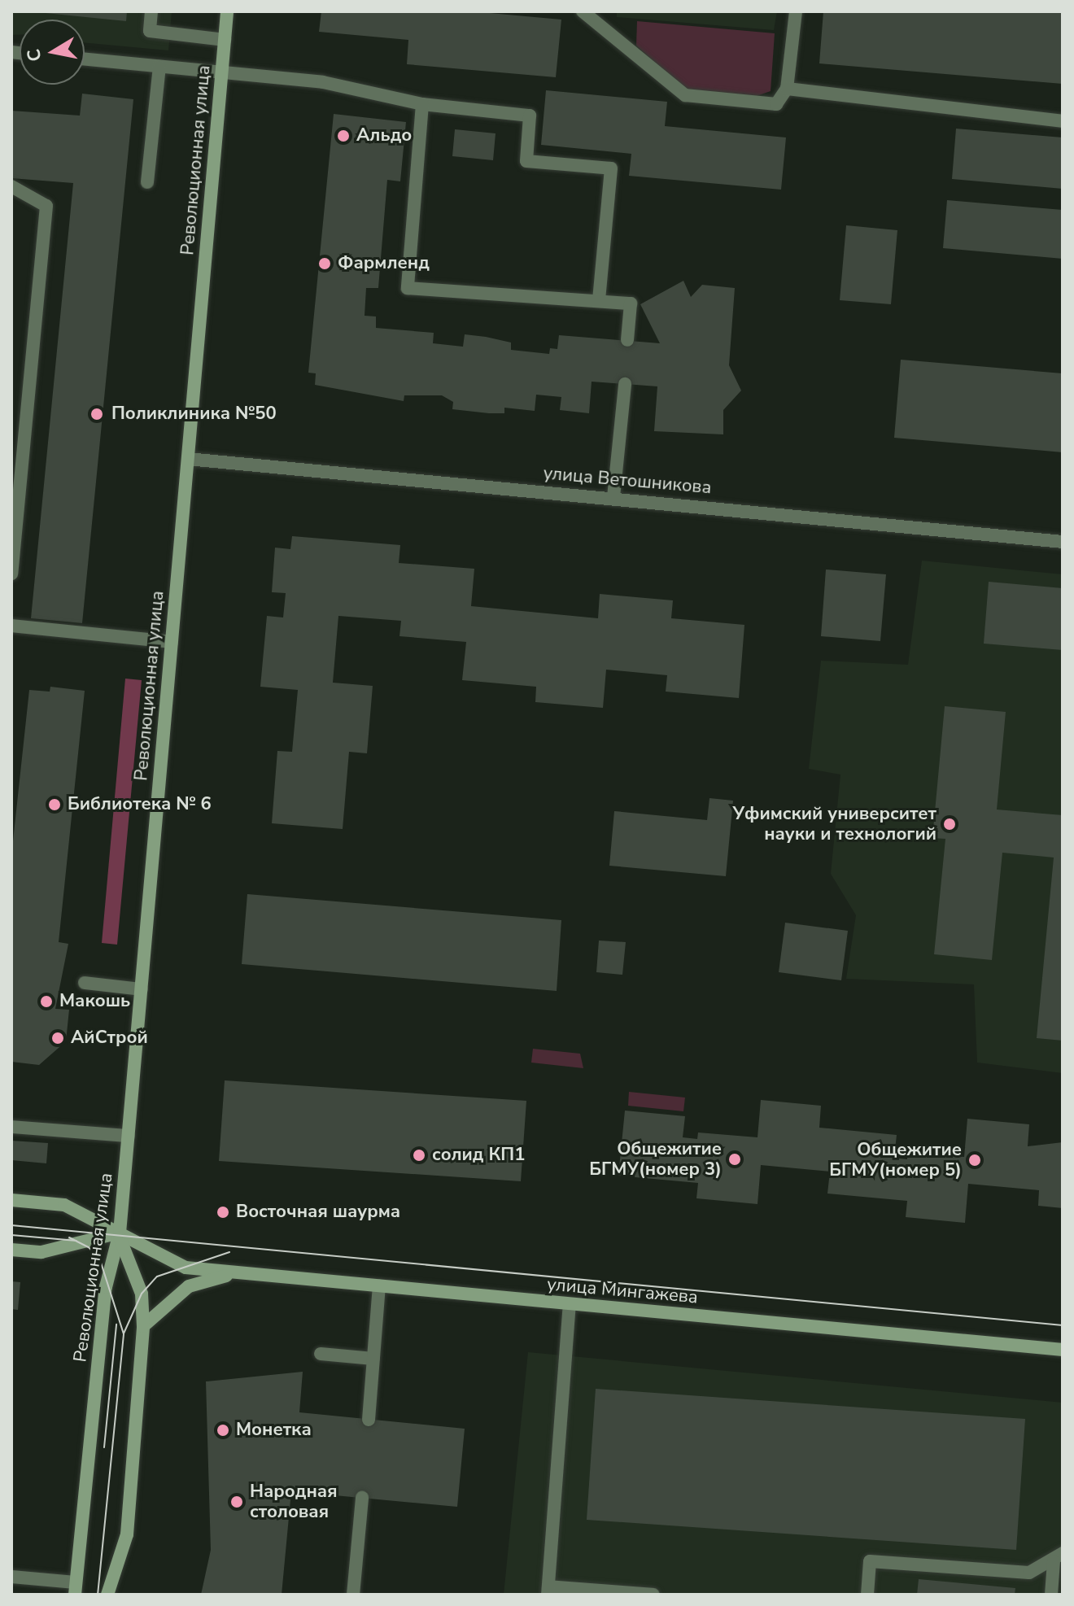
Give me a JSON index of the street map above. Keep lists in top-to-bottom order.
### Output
{
  "streets": {
    "main road": ["Революционная улица", "улица Мингажева"],
    "street": ["улица Ветошникова"]
  },
  "crossings": [
    ["Революционная улица", "улица Ветошникова"],
    ["Революционная улица", "улица Мингажева"]
  ],
  "places": [
    "Альдо",
    "Фармленд",
    "Поликлиника №50",
    "Библиотека № 6",
    "Уфимский университет науки и технологий",
    "Макошь",
    "АйСтрой",
    "солид КП1",
    "Общежитие БГМУ(номер 3)",
    "Общежитие БГМУ(номер 5)",
    "Восточная шаурма",
    "Монетка",
    "Народная столовая"
  ],
  "north": "left"
}
